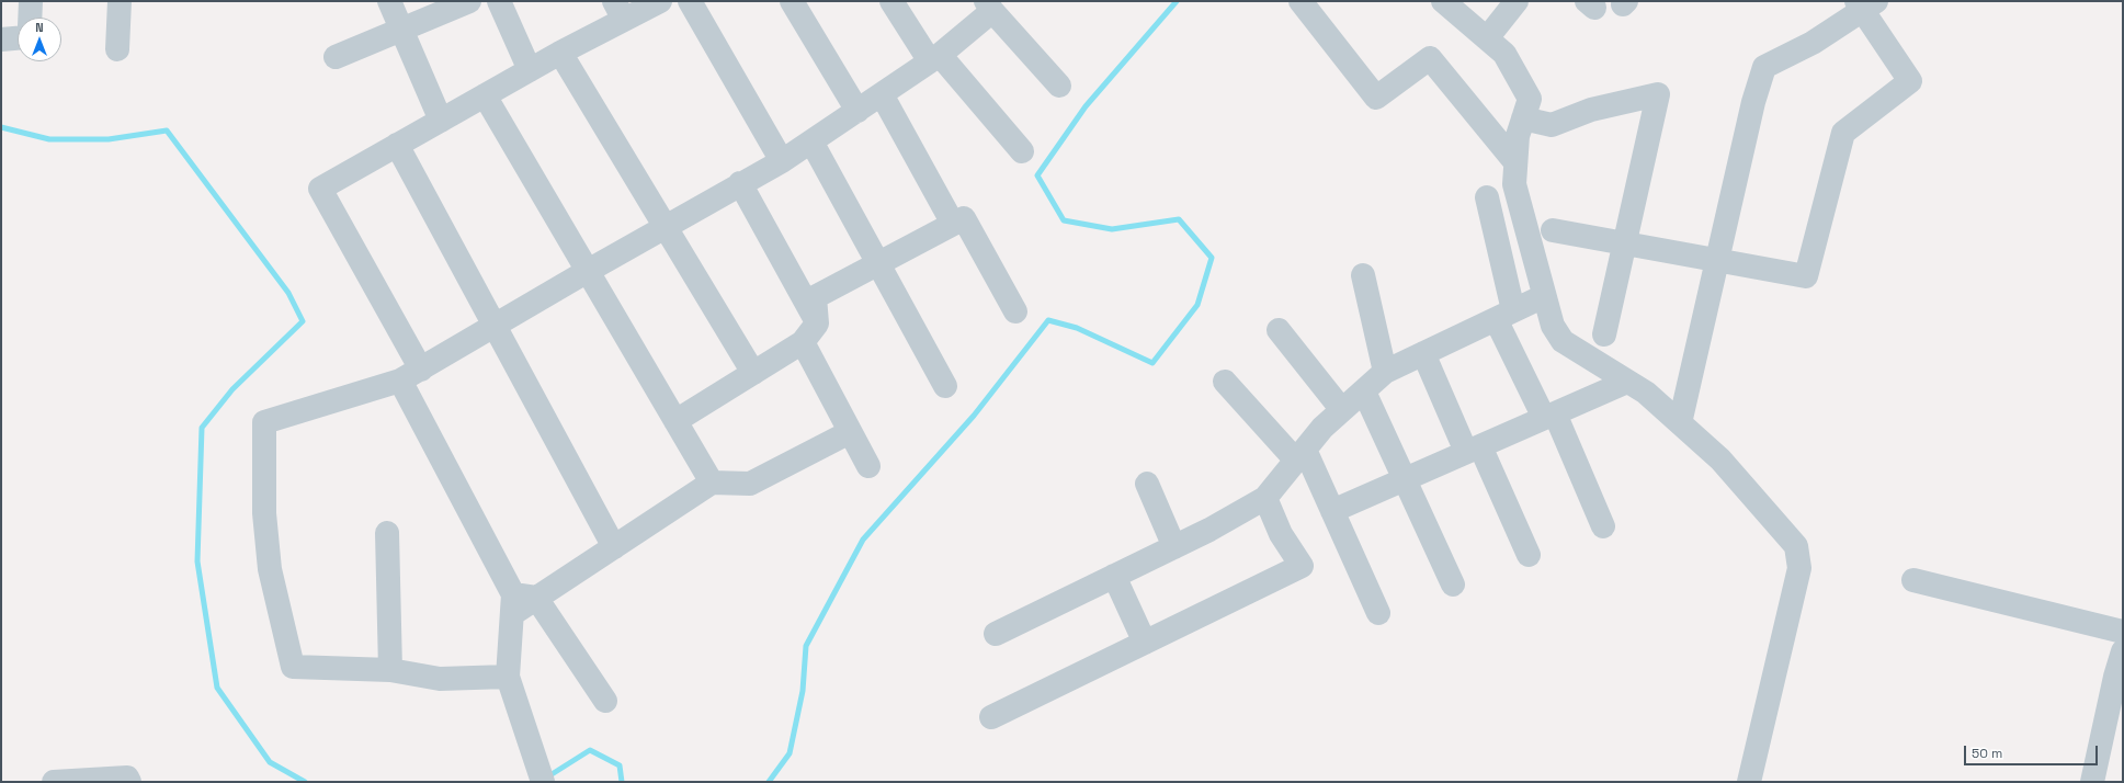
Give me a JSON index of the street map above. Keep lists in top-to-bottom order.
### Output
{
  "scale_bar": "50 m",
  "north": "top"
}
